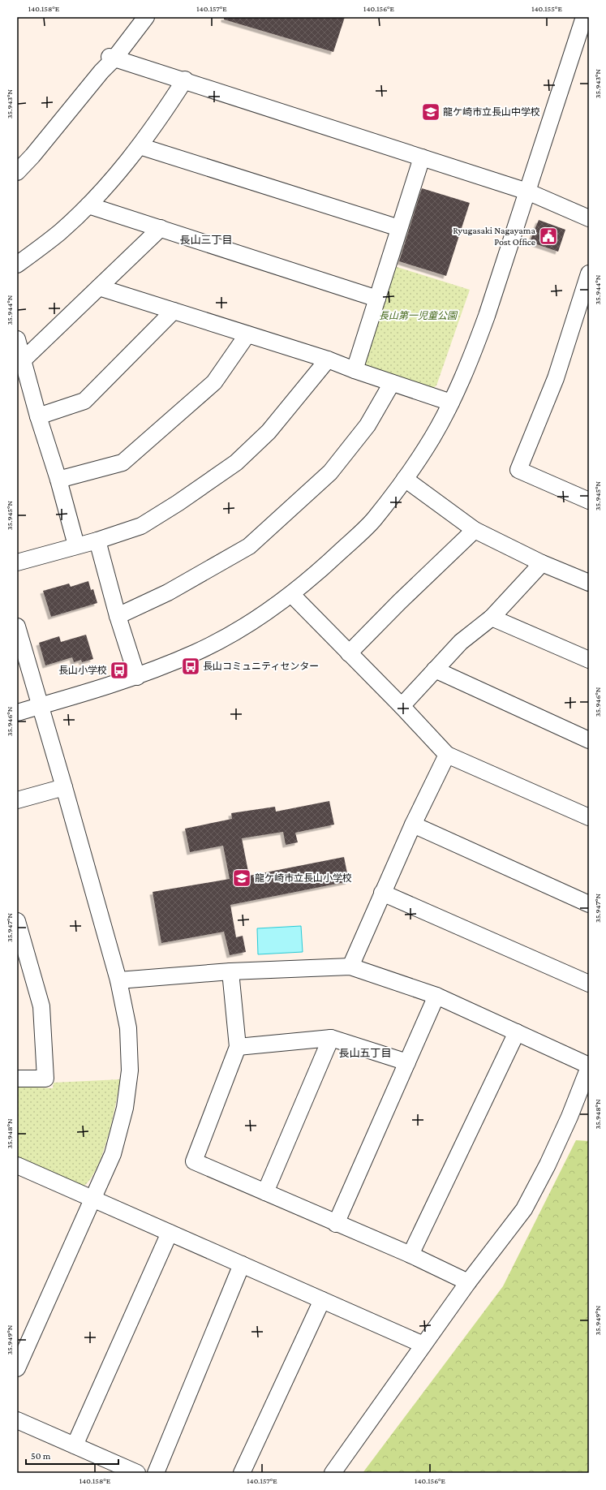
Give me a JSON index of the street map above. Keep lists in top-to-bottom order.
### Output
{
  "districts": ["長山三丁目", "長山五丁目"],
  "parks": ["長山第一児童公園"],
  "places": {
    "school or university": ["龍ケ崎市立長山中学校", "龍ケ崎市立長山小学校"],
    "public building": ["Ryugasaki Nagayama Post Office"],
    "bus stop": ["長山コミュニティセンター", "長山小学校"]
  },
  "scale_bar": "50 m",
  "coordinates": [
    "140.158°E",
    "140.157°E",
    "140.156°E",
    "140.155°E",
    "35.943°N",
    "35.944°N",
    "35.945°N",
    "35.946°N",
    "35.947°N",
    "35.948°N",
    "35.949°N"
  ]
}
